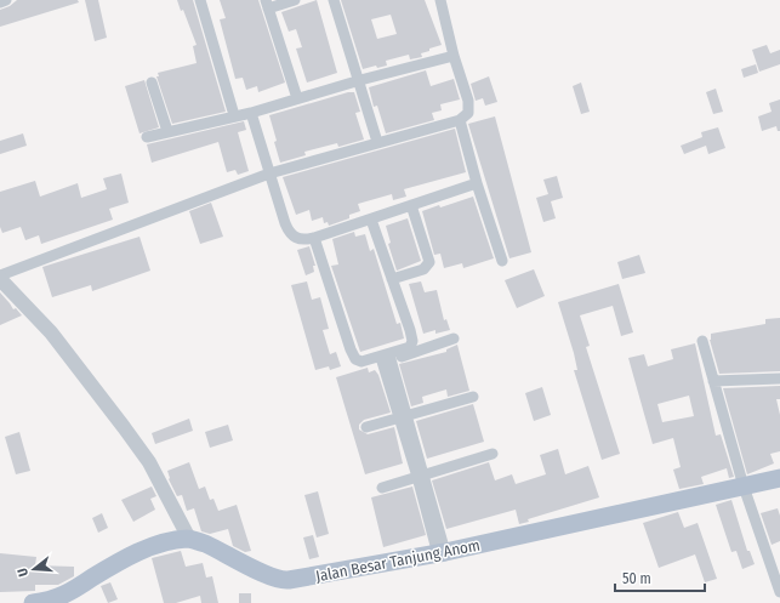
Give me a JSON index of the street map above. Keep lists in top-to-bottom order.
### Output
{
  "streets": {
    "main road": ["Jalan Besar Tanjung Anom"]
  },
  "scale_bar": "50 m",
  "north": "left"
}
